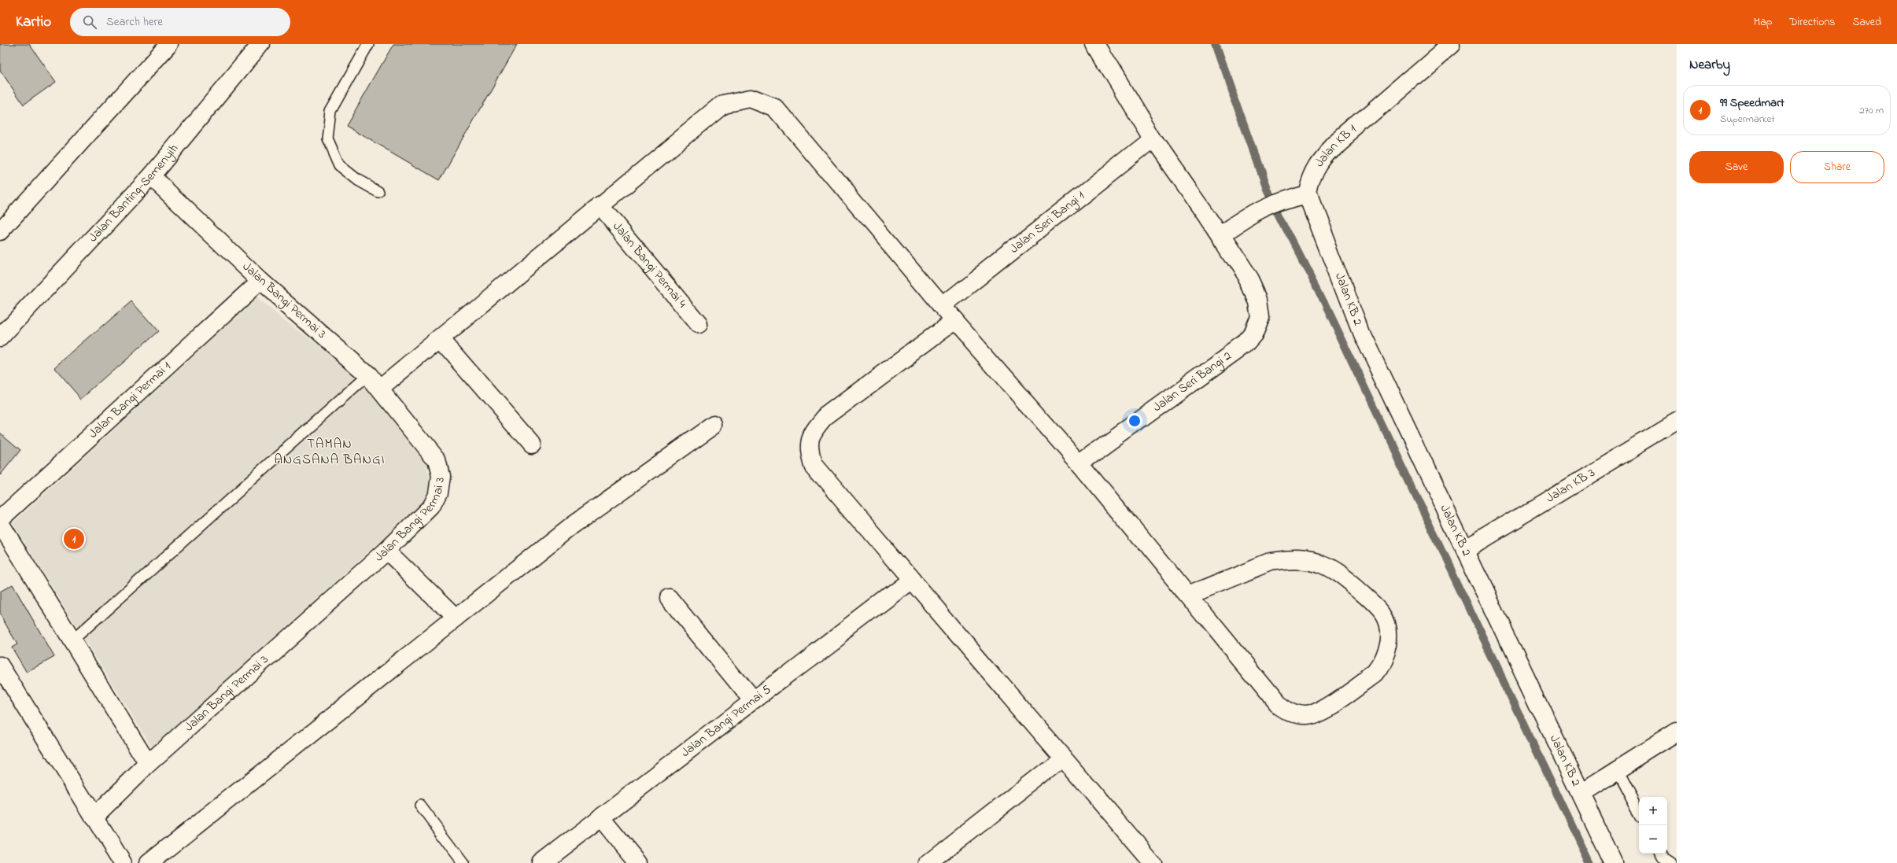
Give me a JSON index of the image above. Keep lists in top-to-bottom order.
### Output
{
  "streets": {
    "street": [
      "Jalan KB 1",
      "Jalan Banting-Semenyih",
      "Jalan Seri Bangi 1",
      "Jalan Bangi Permai 4",
      "Jalan KB 2",
      "Jalan Bangi Permai 3",
      "Jalan Seri Bangi 2",
      "Jalan Bangi Permai 1",
      "Jalan KB 3",
      "Jalan Bangi Permai 5"
    ]
  },
  "crossings": [
    ["Jalan KB 1", "Jalan KB 2"],
    ["Jalan Banting-Semenyih", "Jalan Bangi Permai 3"],
    ["Jalan Seri Bangi 1", "Jalan Seri Bangi 2"],
    ["Jalan KB 2", "Jalan KB 3"],
    ["Jalan Bangi Permai 3", "Jalan Bangi Permai 1"]
  ],
  "districts": ["TAMAN ANGSANA BANGI"],
  "page": {
    "header": "Kartio",
    "search": "Search here",
    "nav": ["Map", "Directions", "Saved"],
    "heading": "Nearby",
    "list": [
      {
        "mark": "1",
        "name": "99 Speedmart",
        "note": "Supermarket",
        "value": "270 m"
      }
    ],
    "buttons": ["Save", "Share"],
    "pins": "1",
    "map_buttons": ["+", "−"]
  }
}
